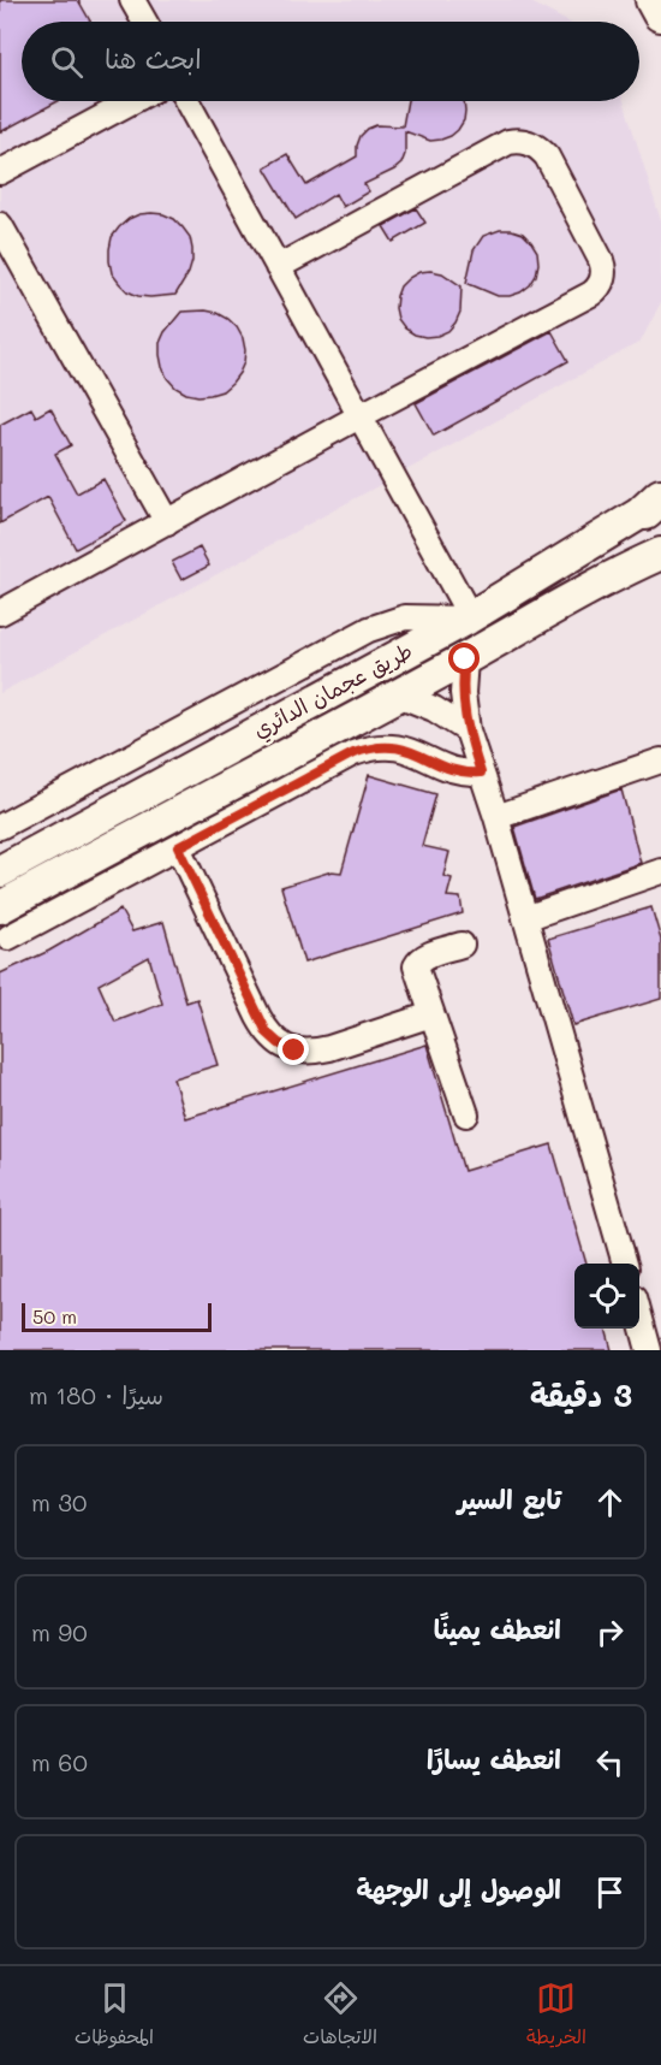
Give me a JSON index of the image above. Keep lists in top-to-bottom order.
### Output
{
  "streets": {
    "main road": ["طريق عجمان الدائري"]
  },
  "scale_bar": "50 m",
  "page": {
    "search": "ابحث هنا",
    "scale": "50 m",
    "heading": ["3 دقيقة", "سيرًا · 180 m"],
    "list": [
      ["تابع السير", "30 m"],
      ["انعطف يمينًا", "90 m"],
      ["انعطف يسارًا", "60 m"],
      "الوصول إلى الوجهة"
    ],
    "nav": ["الخريطة", "الاتجاهات", "المحفوظات"]
  }
}
